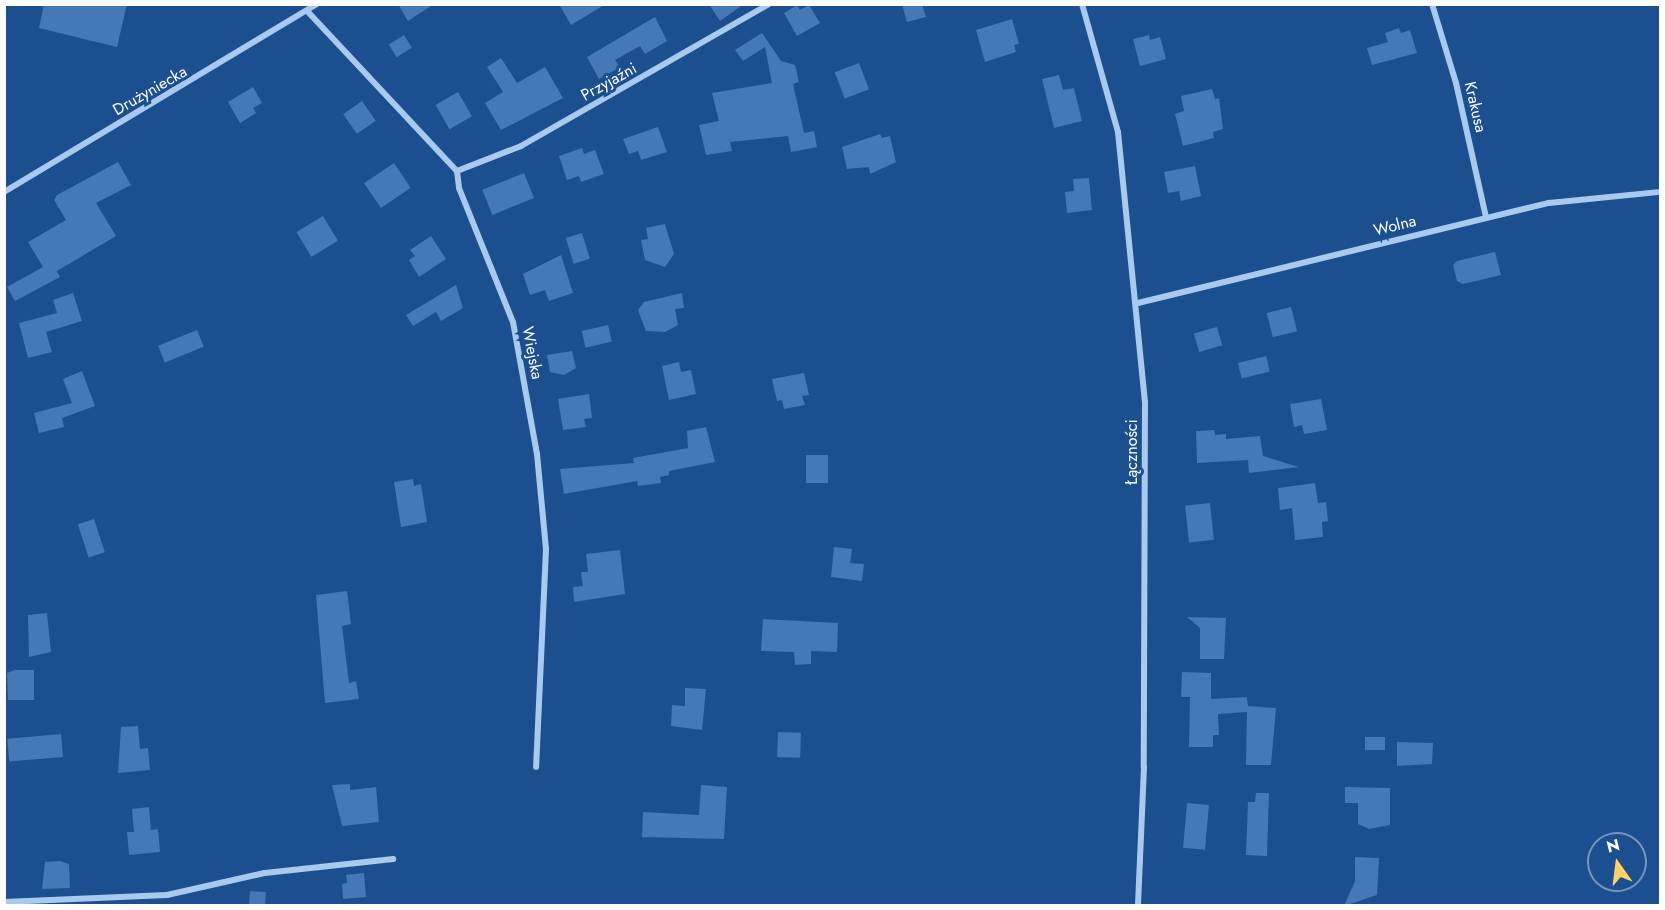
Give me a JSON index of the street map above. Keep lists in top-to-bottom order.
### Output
{
  "streets": {
    "street": [
      "Przyjaźni",
      "Drużyniecka",
      "Krakusa",
      "Wolna",
      "Wiejska",
      "Łączności"
    ]
  },
  "crossings": [
    ["Przyjaźni", "Wiejska"],
    ["Drużyniecka", "Wiejska"],
    ["Krakusa", "Wolna"],
    ["Wolna", "Łączności"]
  ],
  "north": "top"
}
